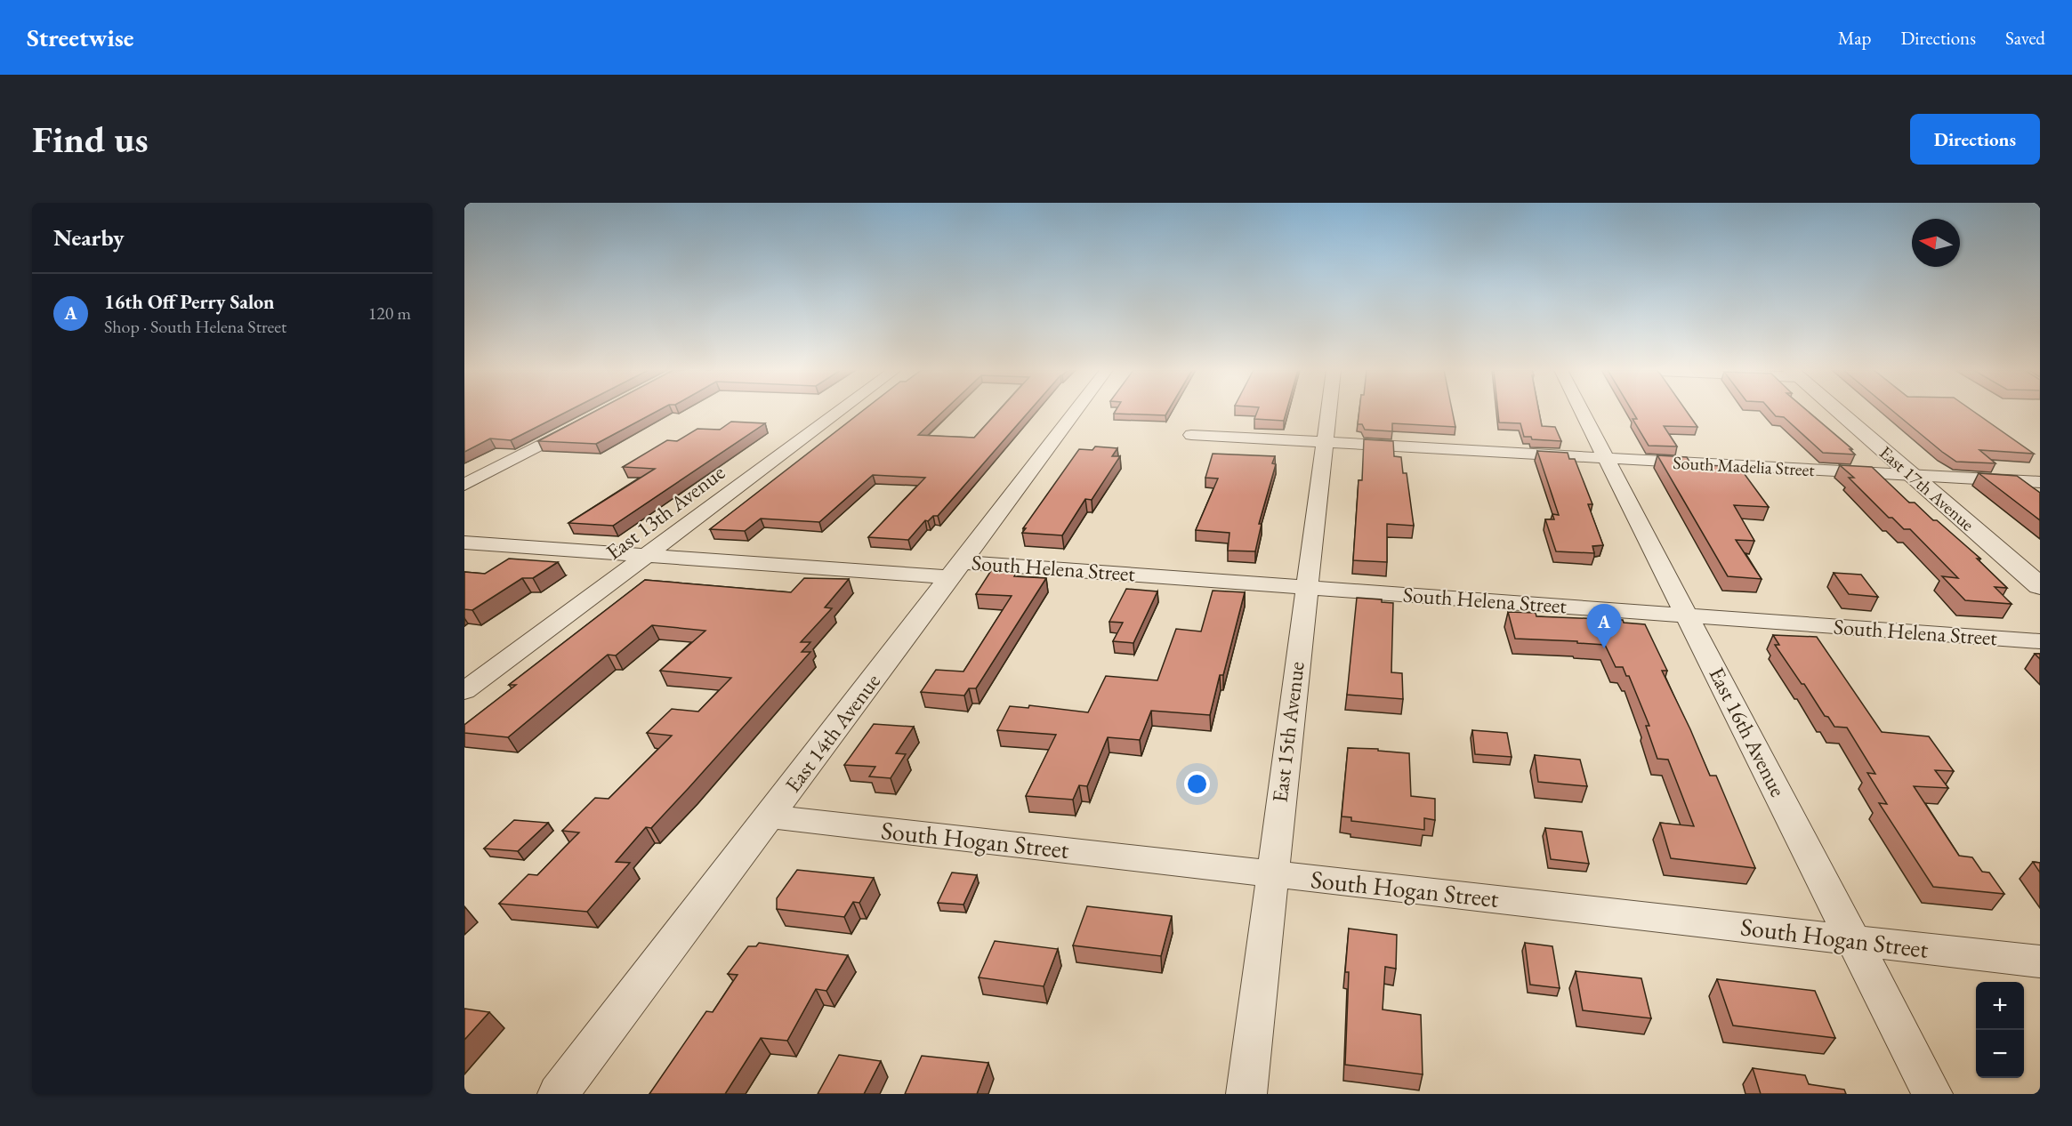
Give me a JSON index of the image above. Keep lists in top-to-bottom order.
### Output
{
  "streets": {
    "street": [
      "South Madelia Street",
      "East 17th Avenue",
      "East 13th Avenue",
      "South Helena Street",
      "East 15th Avenue",
      "East 16th Avenue",
      "East 14th Avenue",
      "South Hogan Street"
    ]
  },
  "crossings": [
    ["South Madelia Street", "East 17th Avenue"],
    ["South Madelia Street", "East 15th Avenue"],
    ["South Madelia Street", "East 16th Avenue"],
    ["East 13th Avenue", "South Helena Street"],
    ["South Helena Street", "East 15th Avenue"],
    ["South Helena Street", "East 16th Avenue"],
    ["South Helena Street", "East 14th Avenue"],
    ["East 15th Avenue", "South Hogan Street"],
    ["East 16th Avenue", "South Hogan Street"],
    ["East 14th Avenue", "South Hogan Street"]
  ],
  "north": "left",
  "page": {
    "header": "Streetwise",
    "nav": ["Map", "Directions", "Saved"],
    "buttons": "Directions",
    "title": "Find us",
    "heading": "Nearby",
    "list": [
      {
        "mark": "A",
        "name": "16th Off Perry Salon",
        "note": "Shop · South Helena Street",
        "value": "120 m"
      }
    ],
    "pins": "A",
    "map_buttons": ["+", "−"]
  }
}
